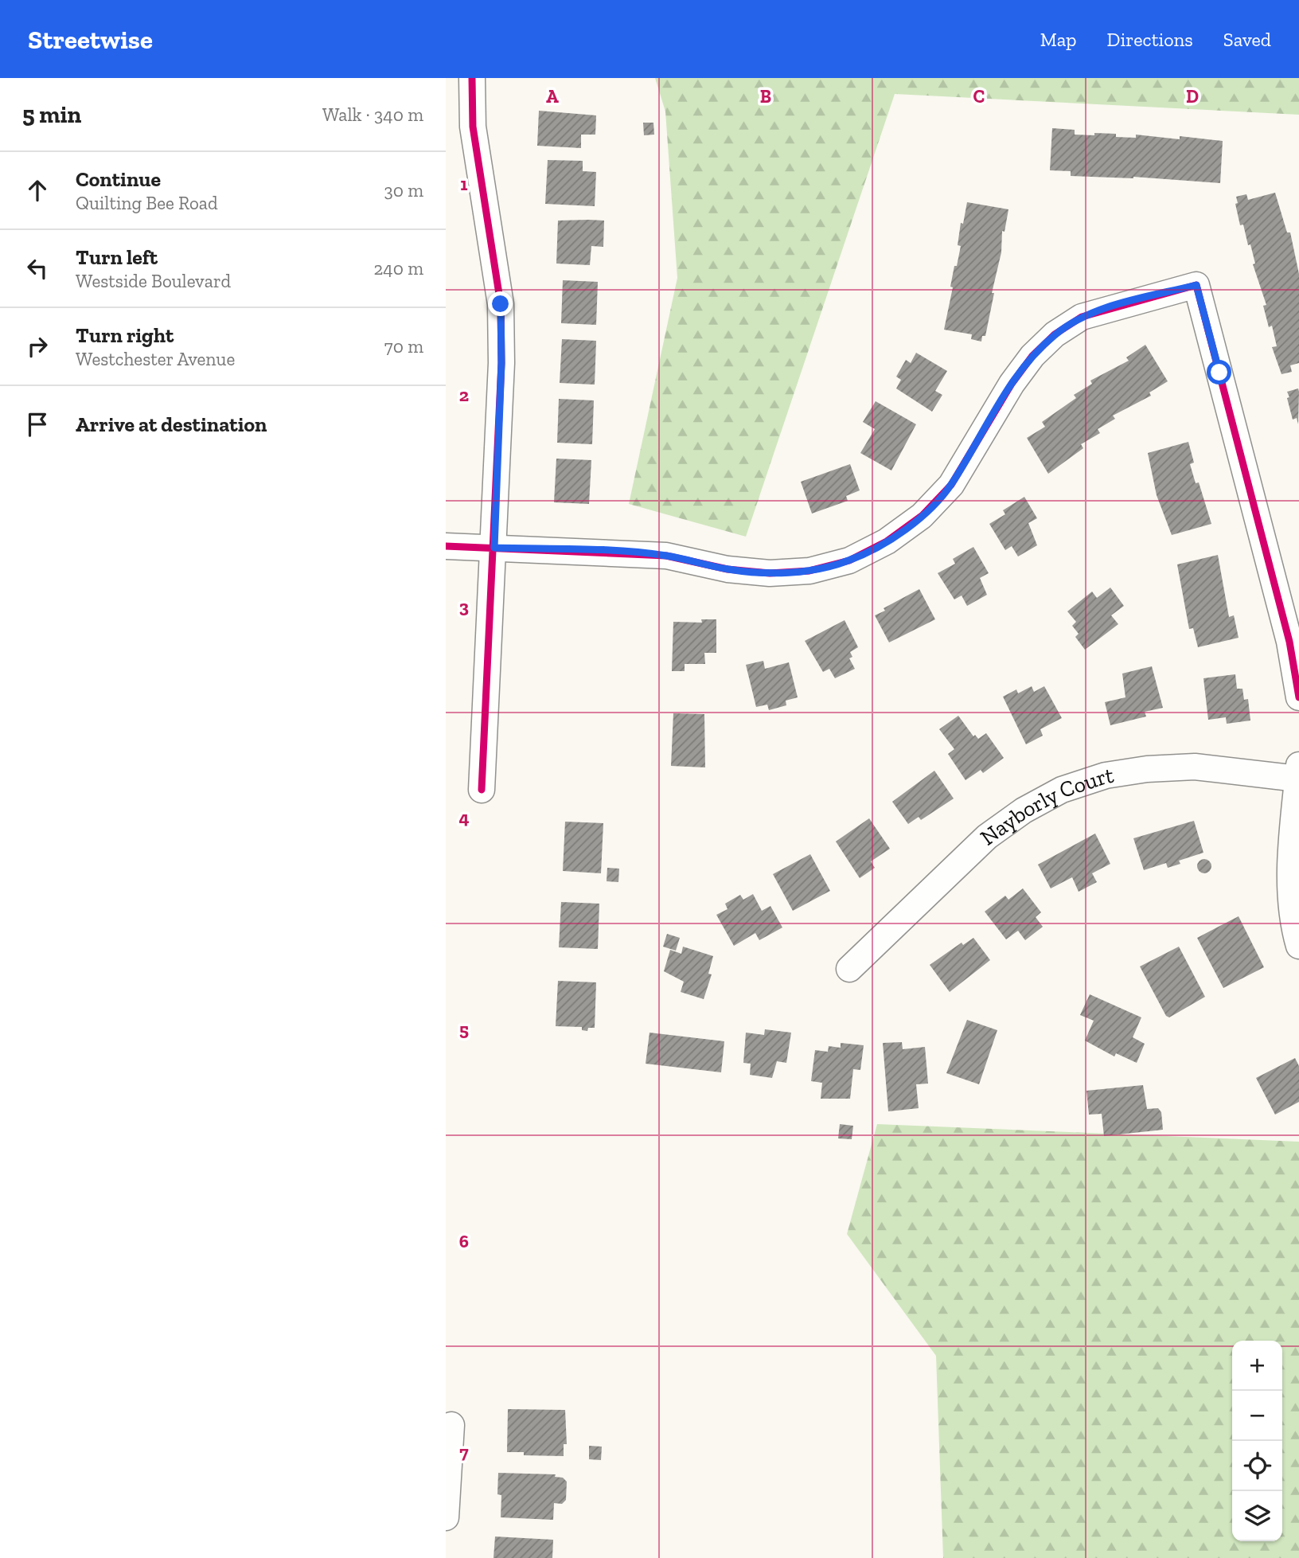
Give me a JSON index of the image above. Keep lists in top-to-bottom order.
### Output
{
  "streets": {
    "street": ["Nayborly Court"]
  },
  "page": {
    "header": "Streetwise",
    "nav": ["Map", "Directions", "Saved"],
    "heading": ["5 min", "Walk · 340 m"],
    "list": [
      ["Continue", "Quilting Bee Road", "30 m"],
      ["Turn left", "Westside Boulevard", "240 m"],
      ["Turn right", "Westchester Avenue", "70 m"],
      "Arrive at destination"
    ],
    "map_buttons": ["+", "−"]
  },
  "grid": {
    "columns": [
      "A",
      "B",
      "C",
      "D"
    ],
    "rows": [
      "1",
      "2",
      "3",
      "4",
      "5",
      "6",
      "7"
    ]
  }
}
